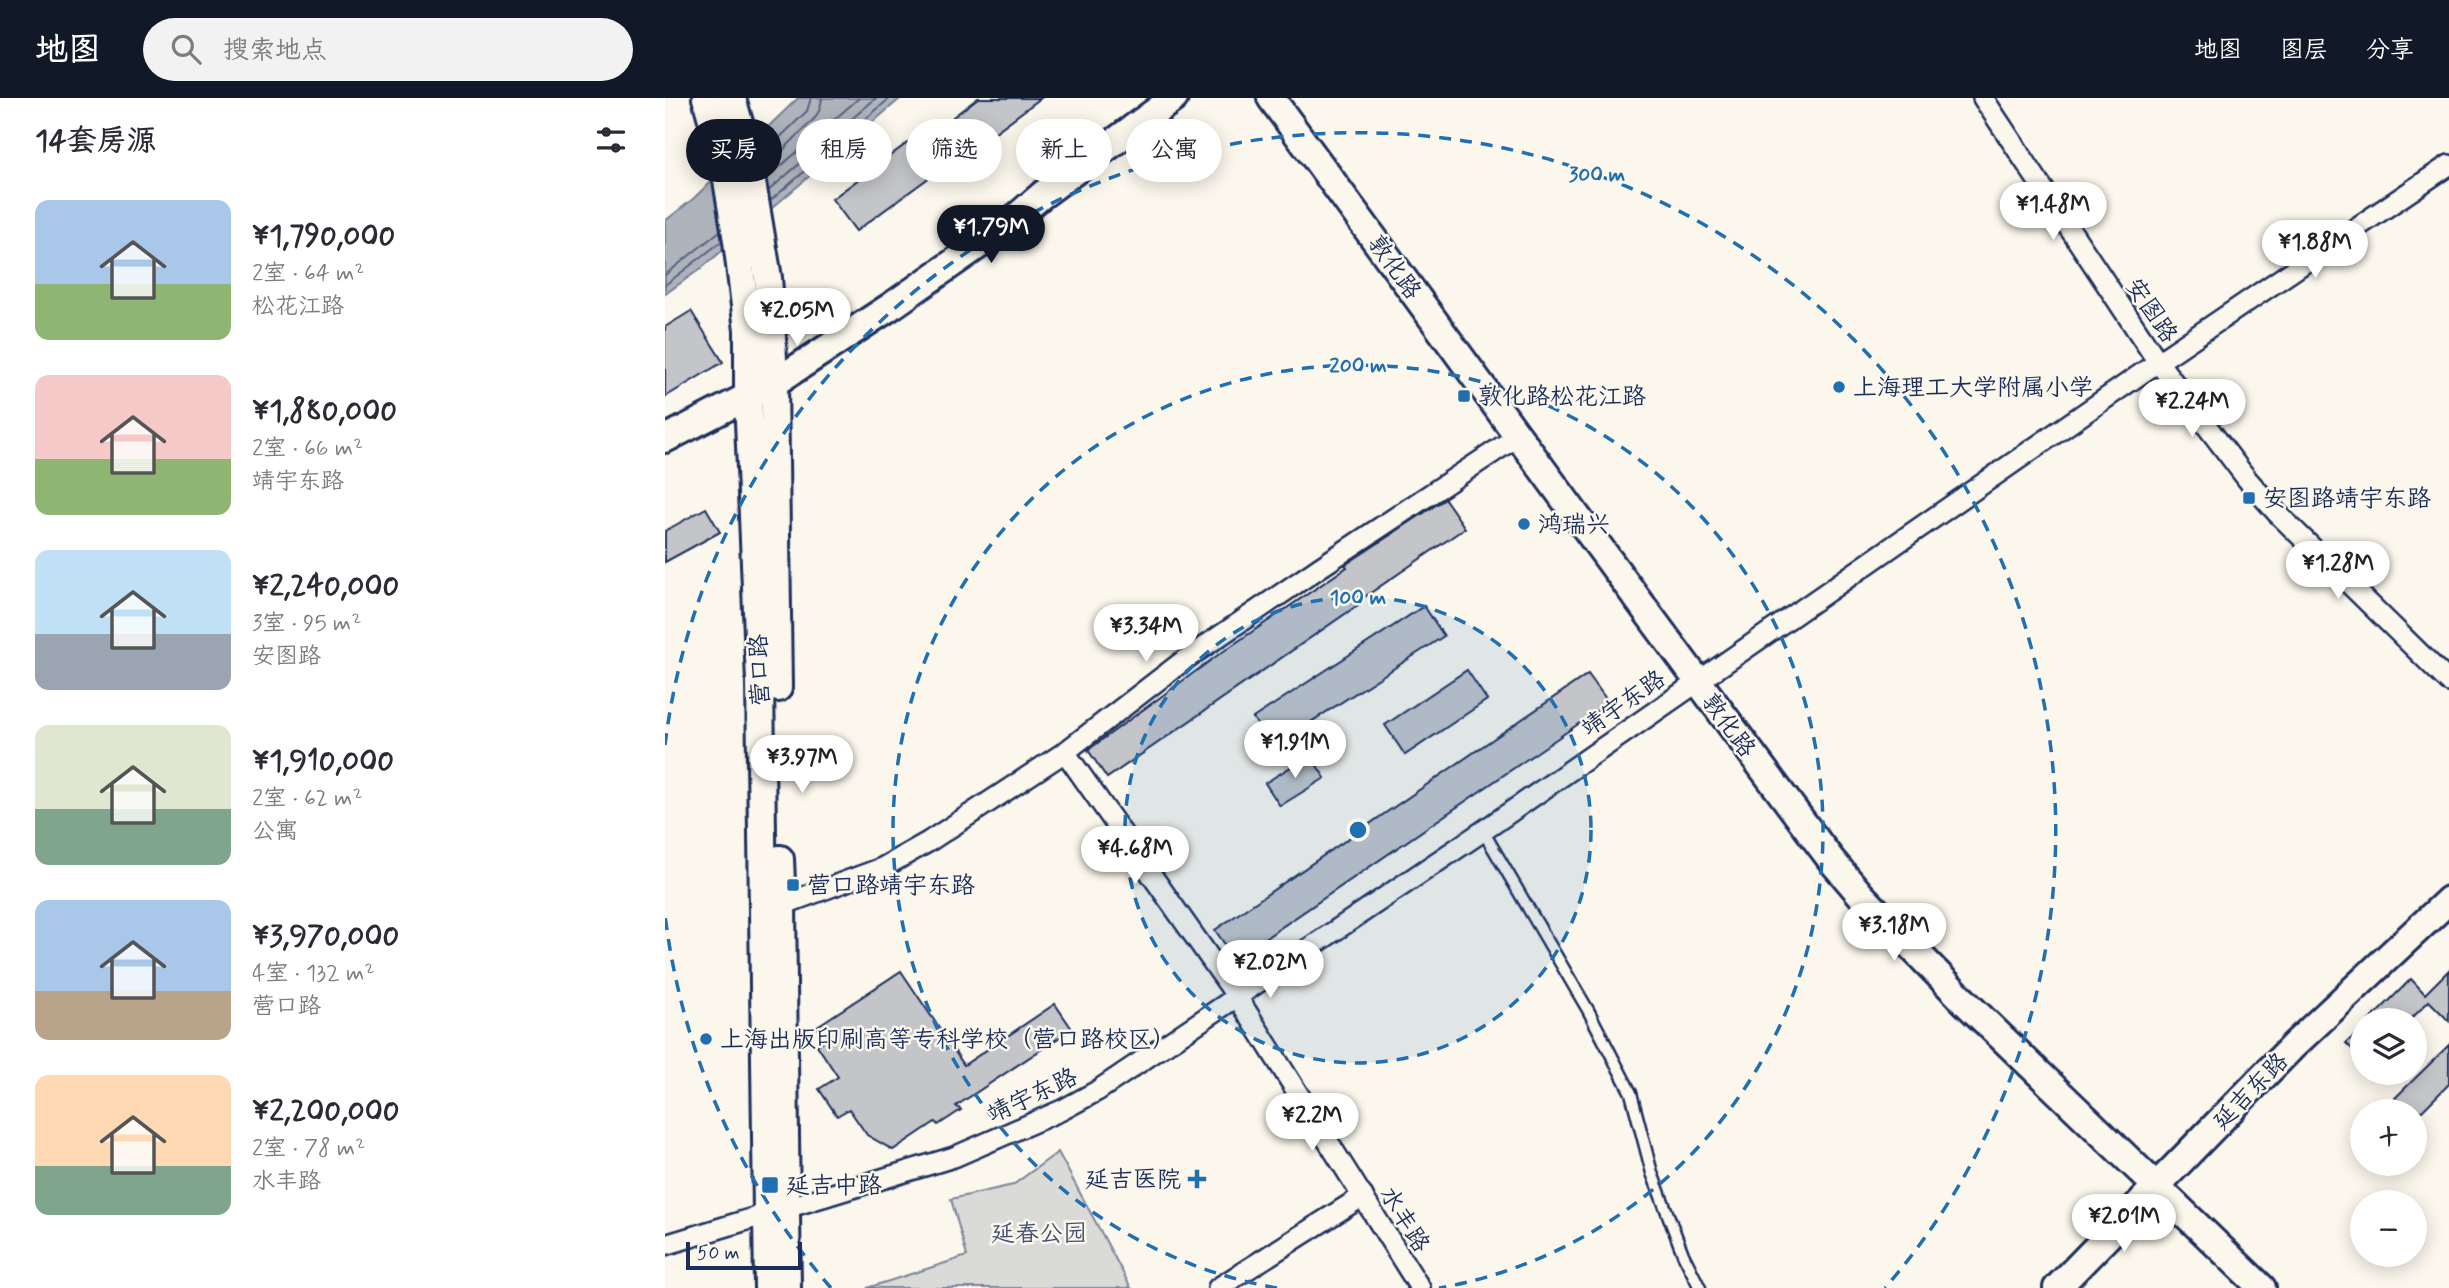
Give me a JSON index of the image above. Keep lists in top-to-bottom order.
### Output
{
  "streets": {
    "main road": ["敦化路", "营口路", "延吉东路"],
    "street": ["安图路", "靖宇东路", "水丰路"]
  },
  "crossings": [
    ["敦化路", "靖宇东路"],
    ["敦化路", "延吉东路"],
    ["安图路", "靖宇东路"],
    ["营口路", "靖宇东路"],
    ["靖宇东路", "水丰路"]
  ],
  "parks": ["延春公园"],
  "places": {
    "other": ["上海理工大学附属小学", "鸿瑞兴", "上海出版印刷高等专科学校（营口路校区）"],
    "transit": [
      "敦化路松花江路",
      "安图路靖宇东路",
      "营口路靖宇东路",
      "延吉中路"
    ],
    "health": ["延吉医院"]
  },
  "scale_bar": "50 m",
  "page": {
    "header": "地图",
    "search": "搜索地点",
    "nav": ["地图", "图层", "分享"],
    "heading": "14套房源",
    "chip": [
      "买房",
      "租房",
      "筛选",
      "新上",
      "公寓"
    ],
    "list": [
      {
        "name": "¥1,790,000",
        "note": "2室 · 64 m² · 松花江路"
      },
      {
        "name": "¥1,880,000",
        "note": "2室 · 66 m² · 靖宇东路"
      },
      {
        "name": "¥2,240,000",
        "note": "3室 · 95 m² · 安图路"
      },
      {
        "name": "¥1,910,000",
        "note": "2室 · 62 m² · 公寓"
      },
      {
        "name": "¥3,970,000",
        "note": "4室 · 132 m² · 营口路"
      },
      {
        "name": "¥2,200,000",
        "note": "2室 · 78 m² · 水丰路"
      }
    ],
    "price": [
      "¥1.48M",
      "¥1.79M",
      "¥1.88M",
      "¥2.05M",
      "¥2.24M",
      "¥1.28M",
      "¥3.34M",
      "¥1.91M",
      "¥3.97M",
      "¥4.68M",
      "¥3.18M",
      "¥2.02M",
      "¥2.2M",
      "¥2.01M"
    ],
    "map_buttons": ["+", "−"],
    "scale": "50 m"
  },
  "rings": ["300 m", "200 m", "100 m"]
}
